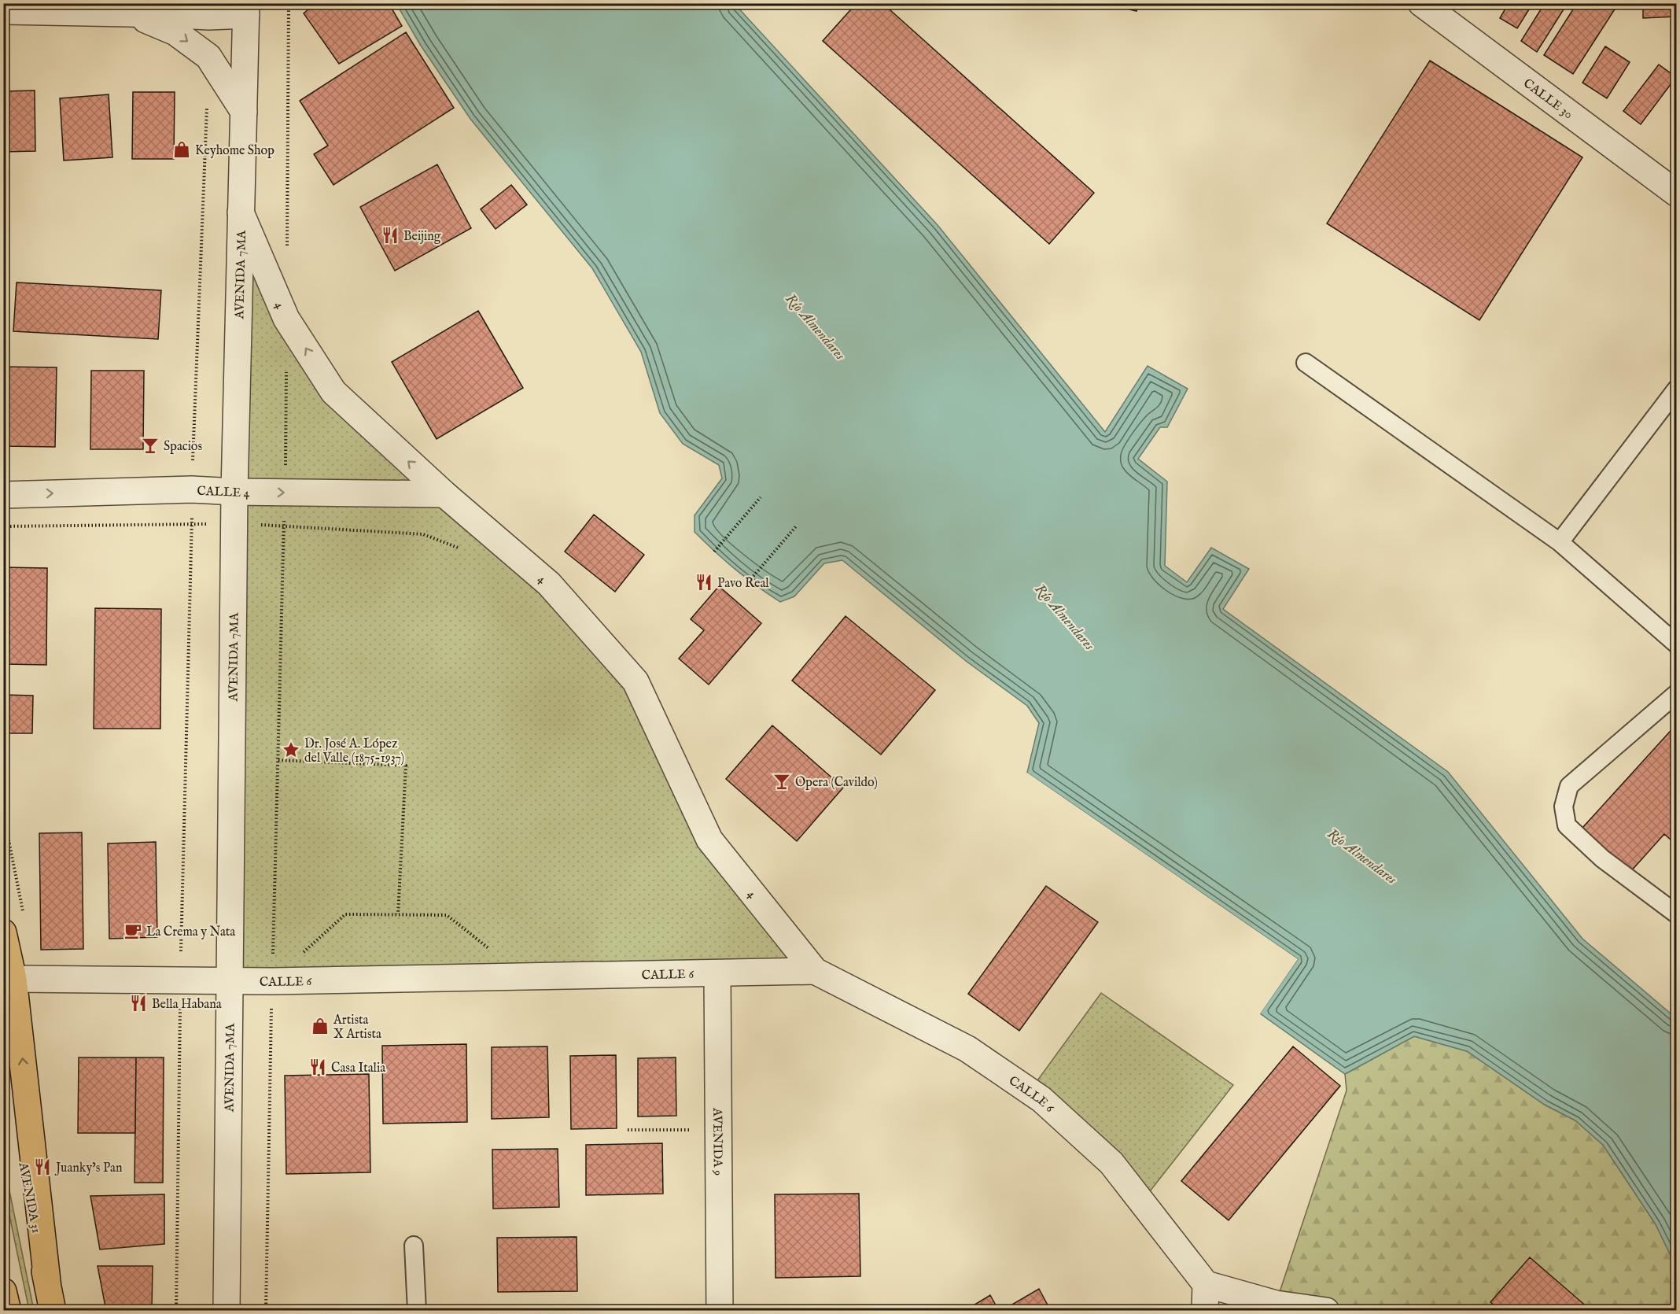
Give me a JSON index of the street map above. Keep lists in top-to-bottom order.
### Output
{
  "streets": {
    "main road": ["AVENIDA 31"],
    "street": [
      "CALLE 30",
      "AVENIDA 7MA",
      "4",
      "CALLE 4",
      "CALLE 6",
      "AVENIDA 9"
    ]
  },
  "crossings": [
    ["AVENIDA 7MA", "4"],
    ["AVENIDA 7MA", "CALLE 4"],
    ["AVENIDA 7MA", "CALLE 6"],
    ["4", "CALLE 4"],
    ["4", "CALLE 6"],
    ["CALLE 6", "AVENIDA 9"]
  ],
  "one_way": ["4", "CALLE 4"],
  "water": ["Río Almendares"],
  "places": {
    "shop": ["Keyhome Shop", "Artista X Artista"],
    "restaurant": [
      "Beijing",
      "Pavo Real",
      "Bella Habana",
      "Casa Italia",
      "Juanky’s Pan"
    ],
    "bar": ["Spacios", "Opera (Cavildo)"],
    "place": ["Dr. José A. López del Valle (1875-1937)"],
    "cafe": ["La Crema y Nata"]
  }
}
